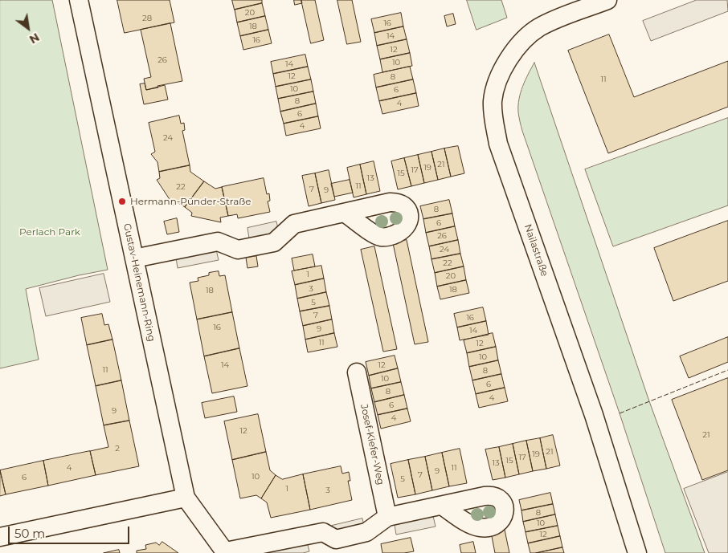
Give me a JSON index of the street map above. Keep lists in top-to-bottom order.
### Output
{
  "streets": {
    "street": ["Nailastraße", "Gustav-Heinemann-Ring", "Josef-Kiefer-Weg"]
  },
  "parks": ["Perlach Park"],
  "places": ["Hermann-Pünder-Straße"],
  "house_numbers": [
    "20",
    "28",
    "16",
    "18",
    "14",
    "16",
    "12",
    "26",
    "10",
    "14",
    "12",
    "8",
    "11",
    "10",
    "6",
    "8",
    "4",
    "6",
    "4",
    "24",
    "21",
    "19",
    "17",
    "15",
    "13",
    "11",
    "22",
    "7",
    "9",
    "8",
    "6",
    "26",
    "24",
    "22",
    "1",
    "20",
    "3",
    "18",
    "18",
    "5",
    "7",
    "16",
    "16",
    "9",
    "14",
    "11",
    "12",
    "10",
    "14",
    "12",
    "11",
    "8",
    "10",
    "6",
    "8",
    "4",
    "6",
    "9",
    "4",
    "12",
    "21",
    "2",
    "21",
    "19",
    "17",
    "15",
    "13",
    "4",
    "11",
    "9",
    "7",
    "10",
    "6",
    "5",
    "1",
    "3",
    "8",
    "10",
    "12"
  ],
  "scale_bar": "50 m",
  "north": "bottom right"
}
